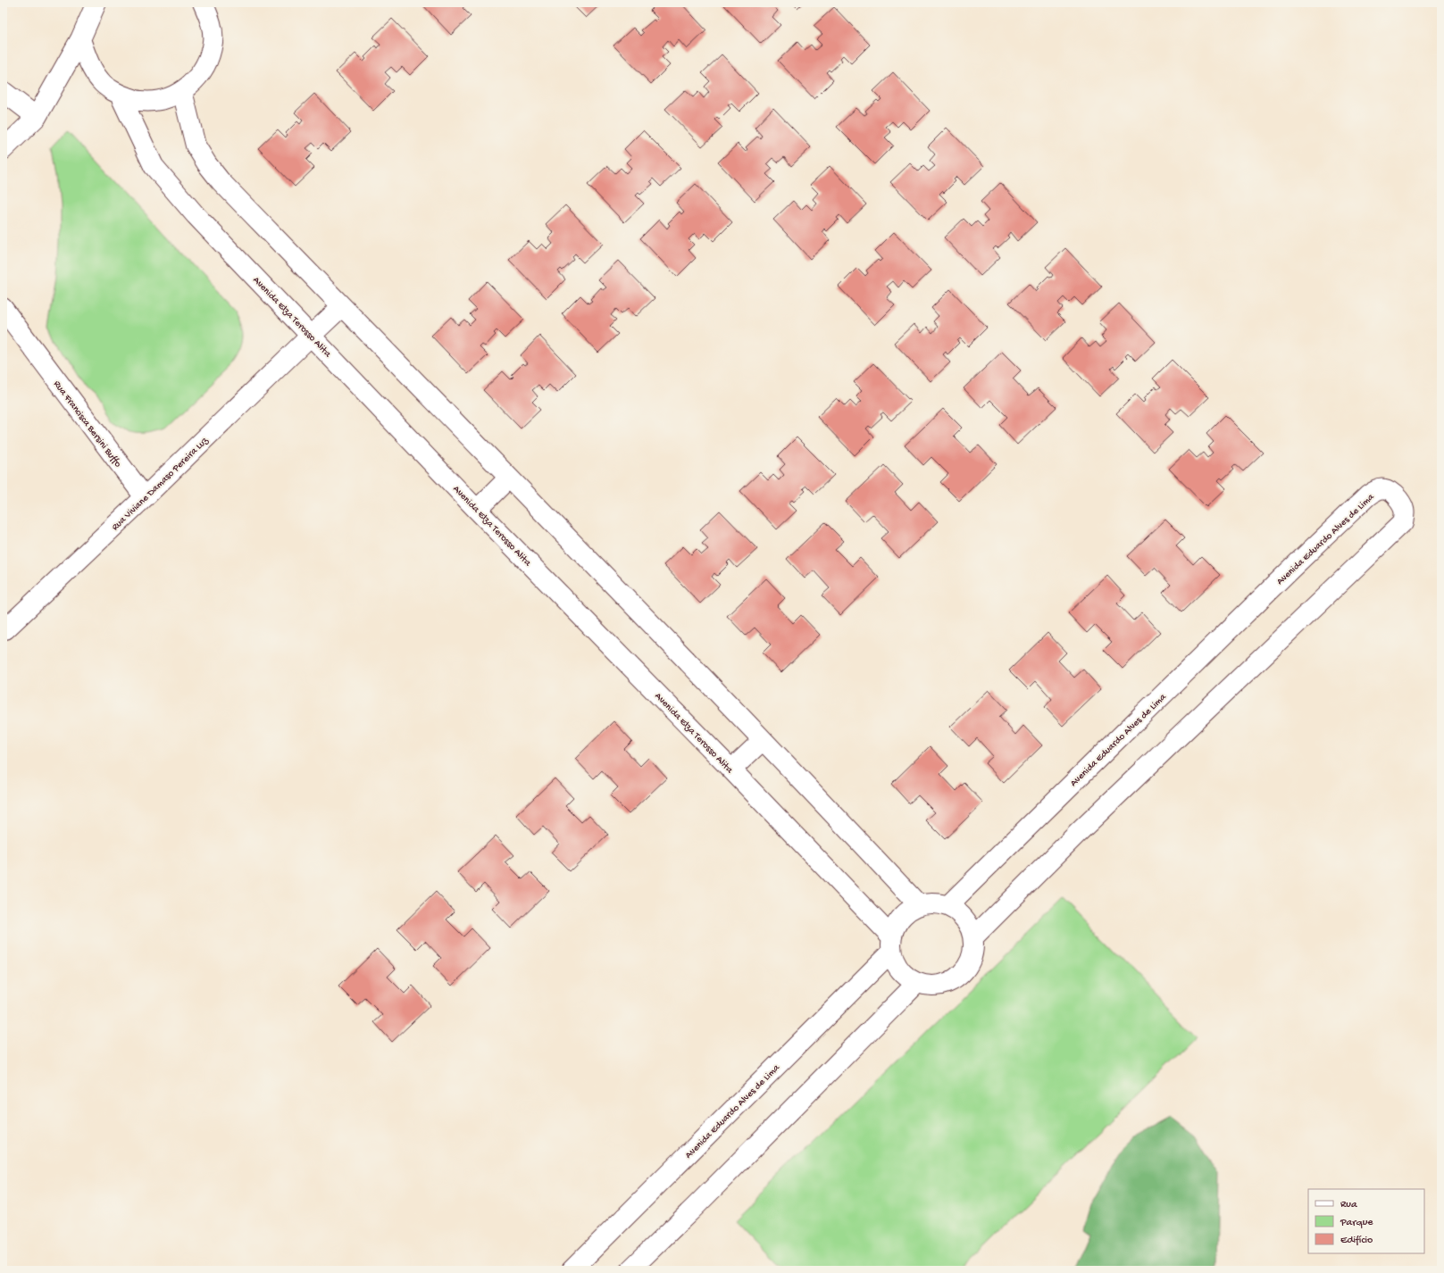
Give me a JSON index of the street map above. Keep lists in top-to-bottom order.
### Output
{
  "streets": {
    "street": [
      "Avenida Elza Terosso Alita",
      "Rua Francisca Bersini Buffo",
      "Rua Viviane Damaso Pereira Luz",
      "Avenida Eduardo Alves de Lima"
    ]
  },
  "crossings": [
    ["Avenida Elza Terosso Alita", "Rua Viviane Damaso Pereira Luz"],
    ["Avenida Elza Terosso Alita", "Avenida Eduardo Alves de Lima"],
    ["Rua Francisca Bersini Buffo", "Rua Viviane Damaso Pereira Luz"]
  ],
  "legend": ["Rua", "Parque", "Edifício"]
}
